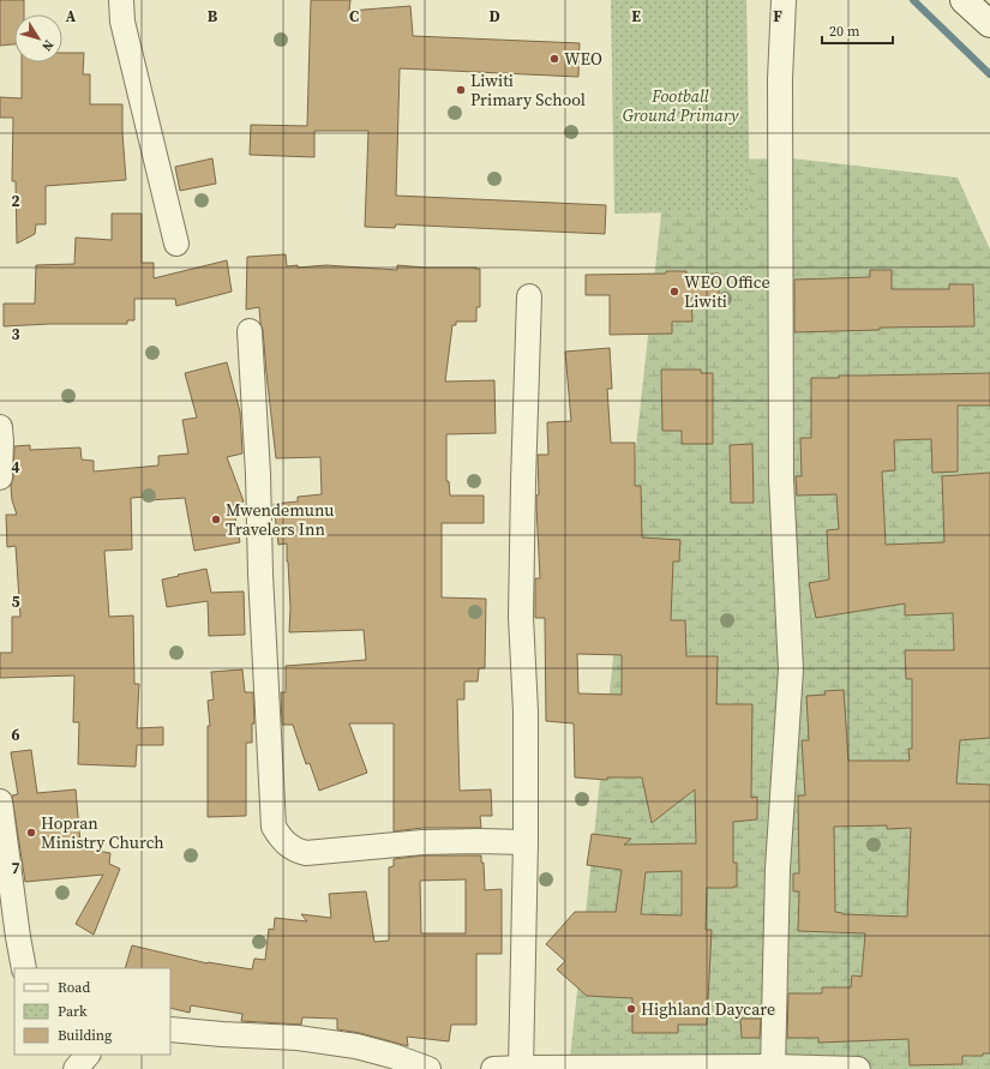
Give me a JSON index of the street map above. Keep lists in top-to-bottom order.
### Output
{
  "parks": ["Football Ground Primary"],
  "places": [
    "WEO",
    "Liwiti Primary School",
    "WEO Office Liwiti",
    "Mwendemunu Travelers Inn",
    "Hopran Ministry Church",
    "Highland Daycare"
  ],
  "legend": ["Road", "Park", "Building"],
  "scale_bar": "20 m",
  "north": "bottom right",
  "grid": {
    "columns": [
      "A",
      "B",
      "C",
      "D",
      "E",
      "F"
    ],
    "rows": [
      "2",
      "3",
      "4",
      "5",
      "6",
      "7"
    ]
  }
}
